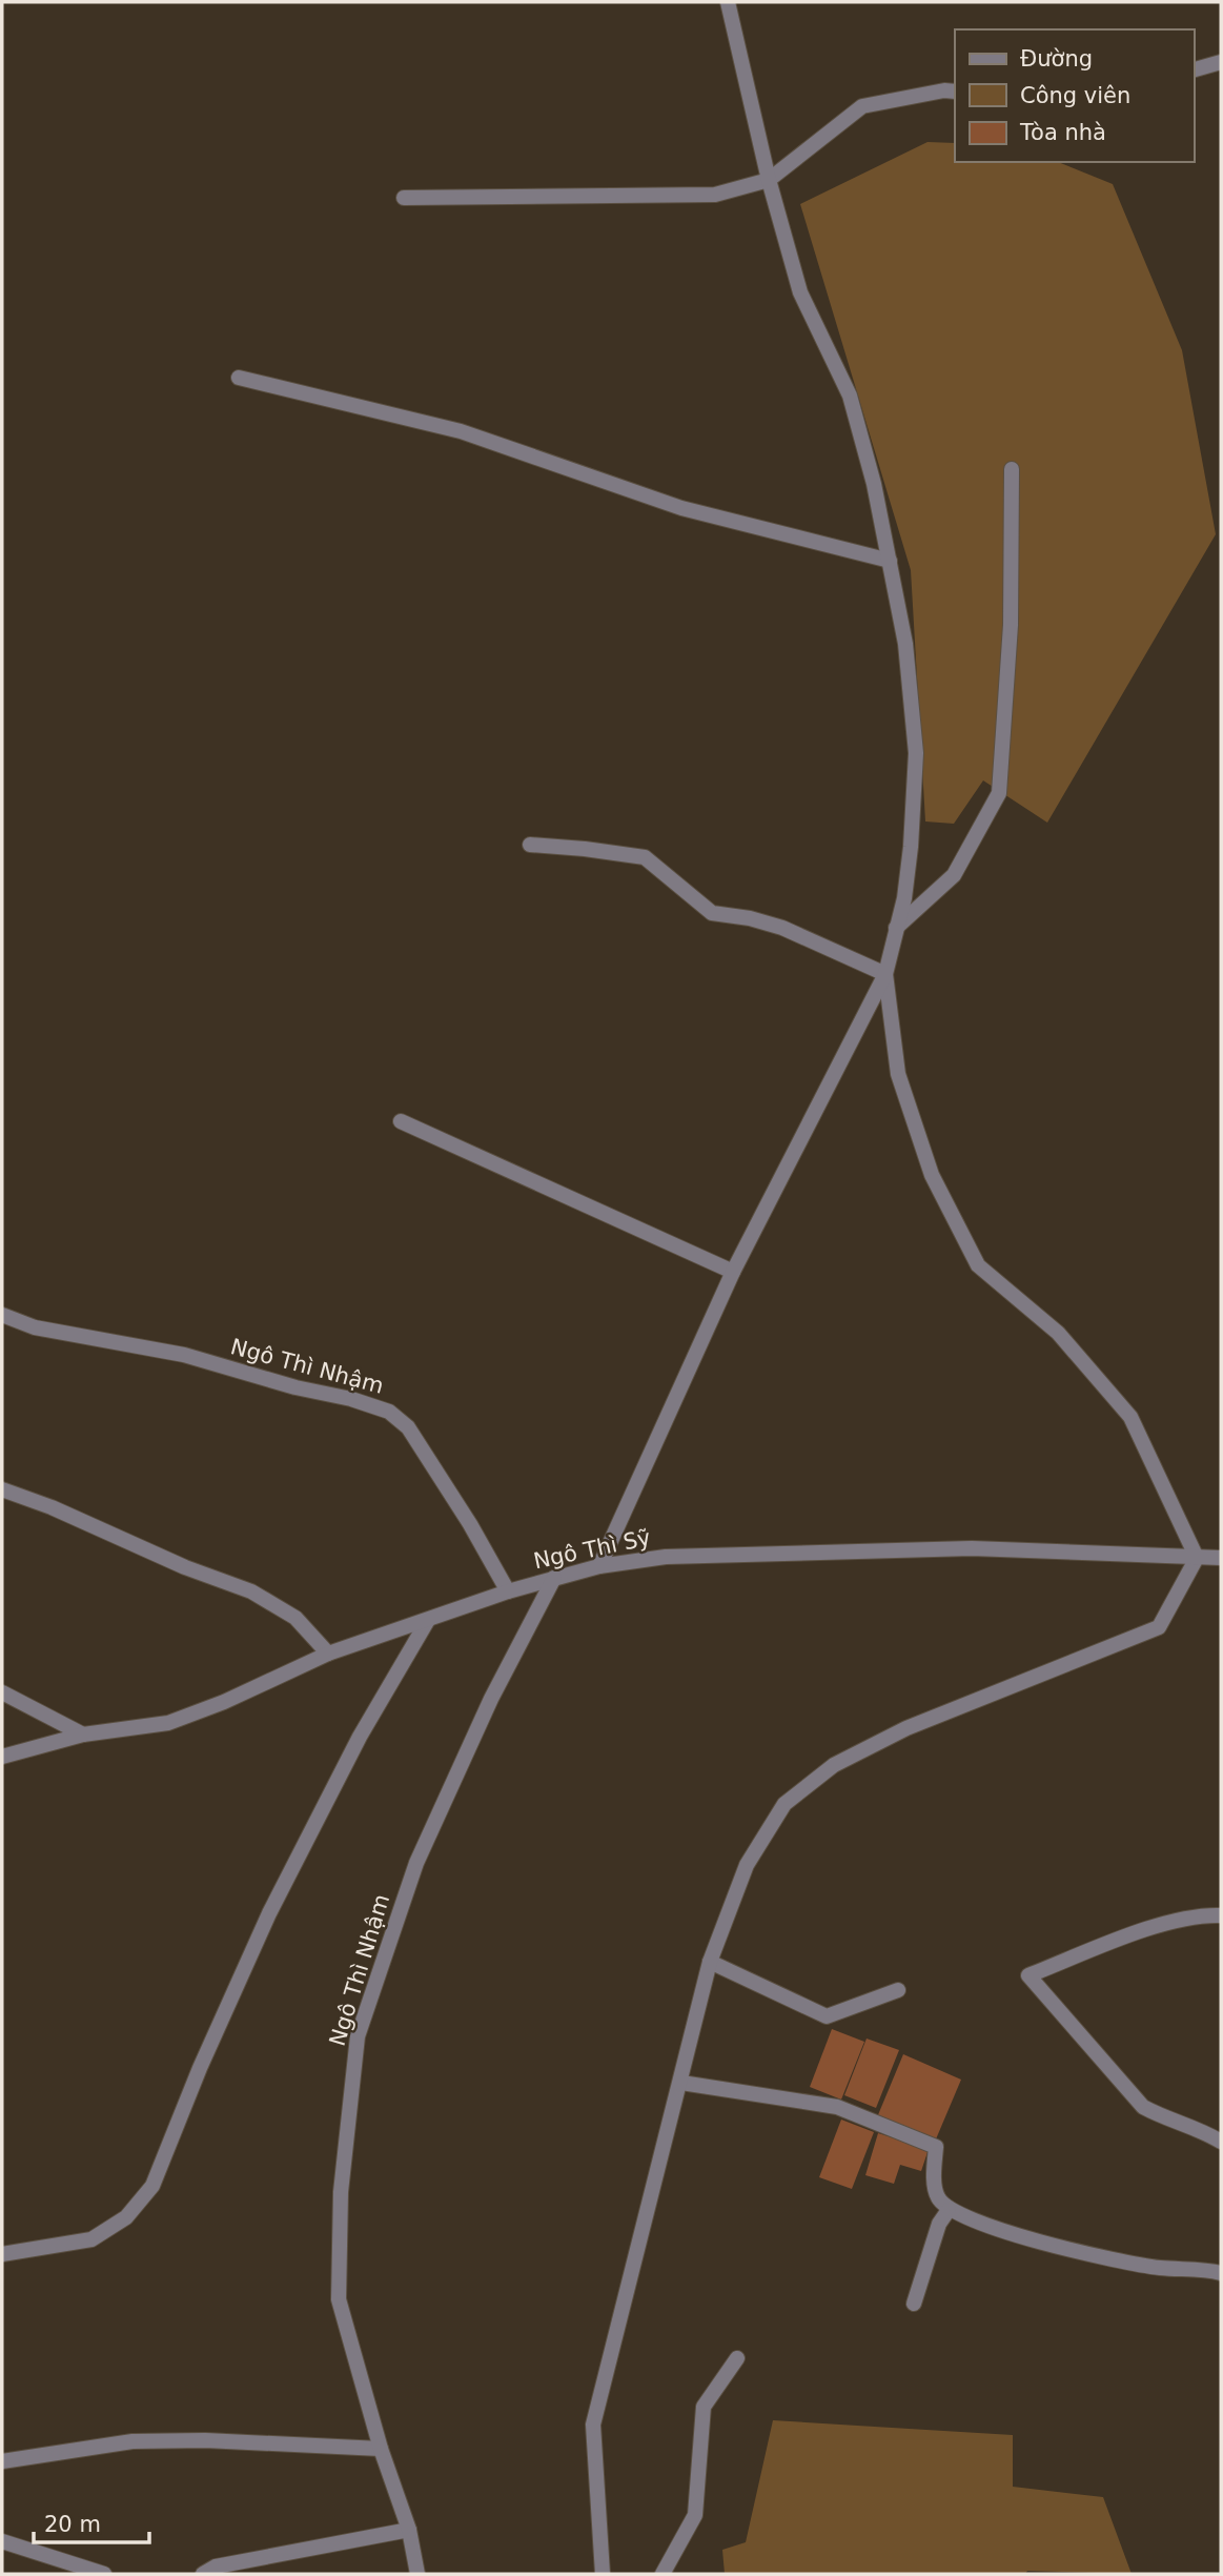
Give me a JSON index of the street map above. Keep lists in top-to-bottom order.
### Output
{
  "streets": {
    "street": ["Ngô Thì Nhậm", "Ngô Thì Sỹ"]
  },
  "crossings": [
    ["Ngô Thì Nhậm", "Ngô Thì Sỹ"]
  ],
  "legend": ["Đường", "Công viên", "Tòa nhà"],
  "scale_bar": "20 m"
}
